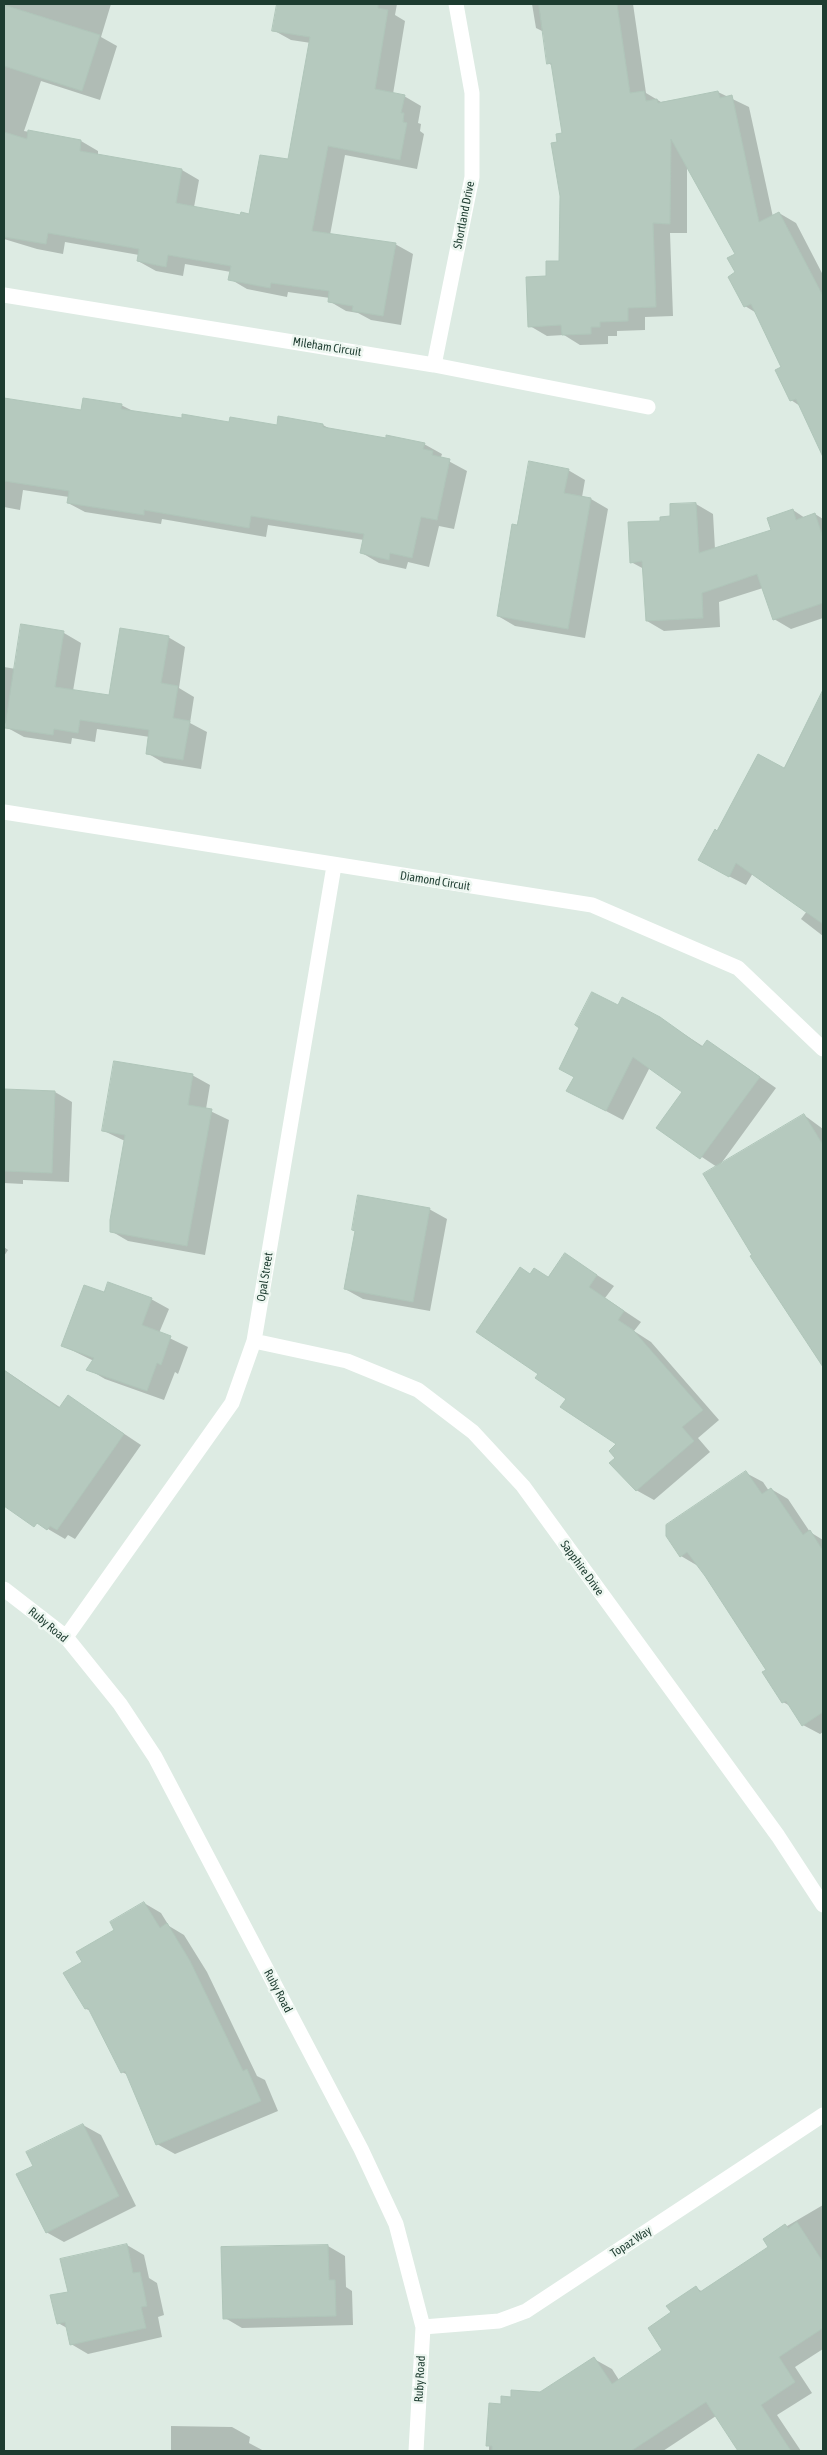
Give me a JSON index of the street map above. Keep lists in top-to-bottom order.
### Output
{
  "streets": {
    "street": [
      "Shortland Drive",
      "Mileham Circuit",
      "Diamond Circuit",
      "Opal Street",
      "Sapphire Drive",
      "Ruby Road",
      "Topaz Way"
    ]
  },
  "crossings": [
    ["Shortland Drive", "Mileham Circuit"],
    ["Diamond Circuit", "Opal Street"],
    ["Opal Street", "Sapphire Drive"],
    ["Opal Street", "Ruby Road"],
    ["Ruby Road", "Topaz Way"]
  ]
}
